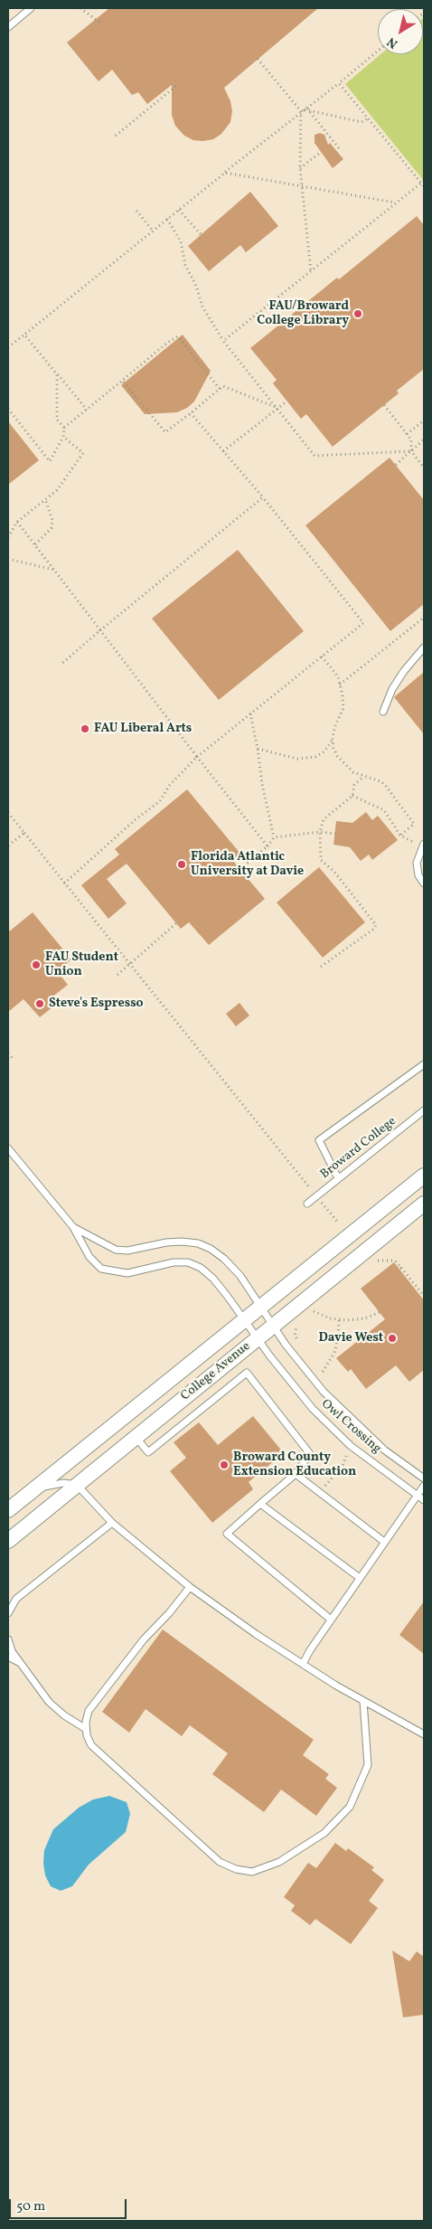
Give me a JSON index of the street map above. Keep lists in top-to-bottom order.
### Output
{
  "streets": {
    "street": ["College Avenue"],
    "lane": ["Broward College", "Owl Crossing"]
  },
  "crossings": [
    ["College Avenue", "Owl Crossing"]
  ],
  "places": [
    "FAU/Broward College Library",
    "FAU Liberal Arts",
    "Florida Atlantic University at Davie",
    "FAU Student Union",
    "Steve's Espresso",
    "Davie West",
    "Broward County Extension Education"
  ],
  "scale_bar": "50 m",
  "north": "bottom left"
}
